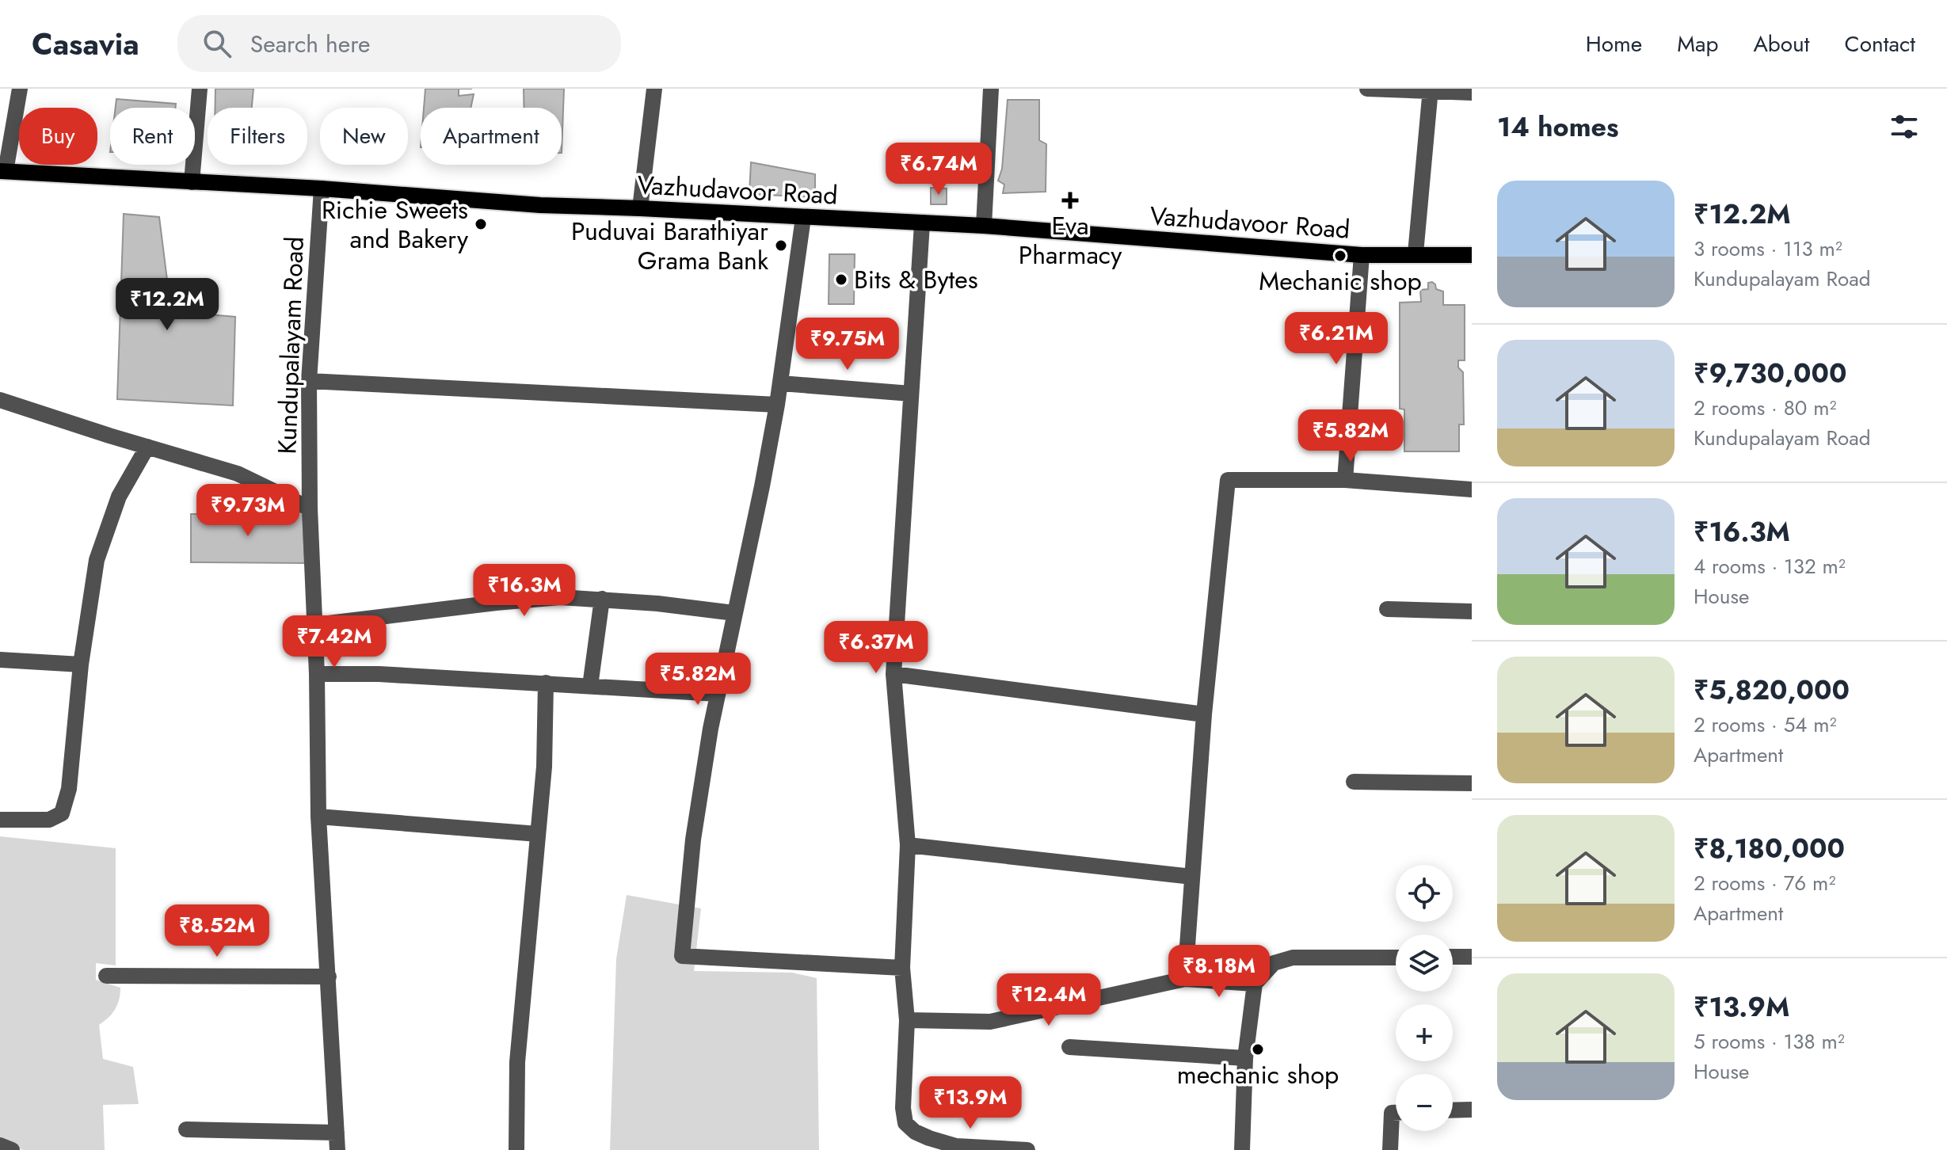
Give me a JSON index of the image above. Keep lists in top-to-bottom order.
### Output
{
  "streets": {
    "main road": ["Vazhudavoor Road"],
    "street": ["Kundupalayam Road"]
  },
  "crossings": [
    ["Vazhudavoor Road", "Kundupalayam Road"]
  ],
  "places": {
    "health": ["Eva Pharmacy"],
    "other": [
      "Richie Sweets and Bakery",
      "Puduvai Barathiyar Grama Bank",
      "Mechanic shop",
      "Bits & Bytes",
      "mechanic shop"
    ]
  },
  "page": {
    "header": "Casavia",
    "search": "Search here",
    "nav": [
      "Home",
      "Map",
      "About",
      "Contact"
    ],
    "heading": "14 homes",
    "chip": [
      "Buy",
      "Rent",
      "Filters",
      "New",
      "Apartment"
    ],
    "price": [
      "₹6.74M",
      "₹12.2M",
      "₹6.21M",
      "₹9.75M",
      "₹5.82M",
      "₹9.73M",
      "₹16.3M",
      "₹7.42M",
      "₹6.37M",
      "₹5.82M",
      "₹8.52M",
      "₹8.18M",
      "₹12.4M",
      "₹13.9M"
    ],
    "list": [
      {
        "name": "₹12.2M",
        "note": "3 rooms · 113 m² · Kundupalayam Road"
      },
      {
        "name": "₹9,730,000",
        "note": "2 rooms · 80 m² · Kundupalayam Road"
      },
      {
        "name": "₹16.3M",
        "note": "4 rooms · 132 m² · House"
      },
      {
        "name": "₹5,820,000",
        "note": "2 rooms · 54 m² · Apartment"
      },
      {
        "name": "₹8,180,000",
        "note": "2 rooms · 76 m² · Apartment"
      },
      {
        "name": "₹13.9M",
        "note": "5 rooms · 138 m² · House"
      }
    ],
    "map_buttons": ["+", "−"]
  }
}
